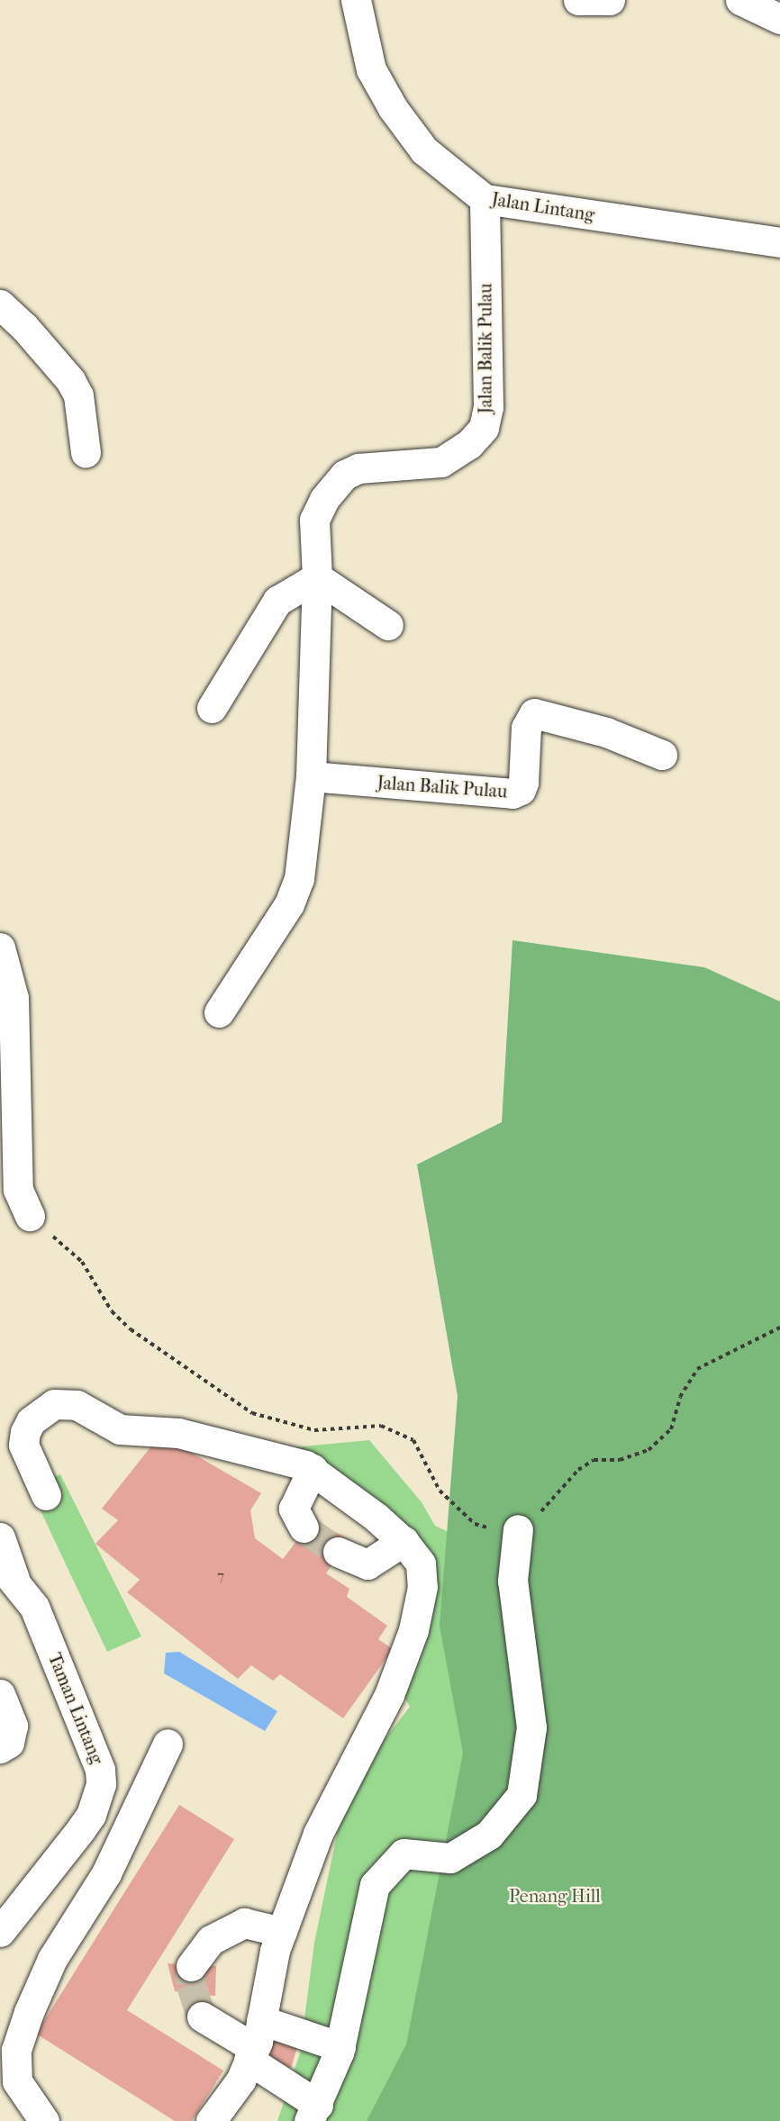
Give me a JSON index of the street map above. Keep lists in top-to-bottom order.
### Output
{
  "streets": {
    "street": ["Jalan Lintang", "Jalan Balik Pulau", "Taman Lintang"]
  },
  "crossings": [
    ["Jalan Lintang", "Jalan Balik Pulau"]
  ],
  "parks": ["Penang Hill"],
  "house_numbers": ["7"]
}
